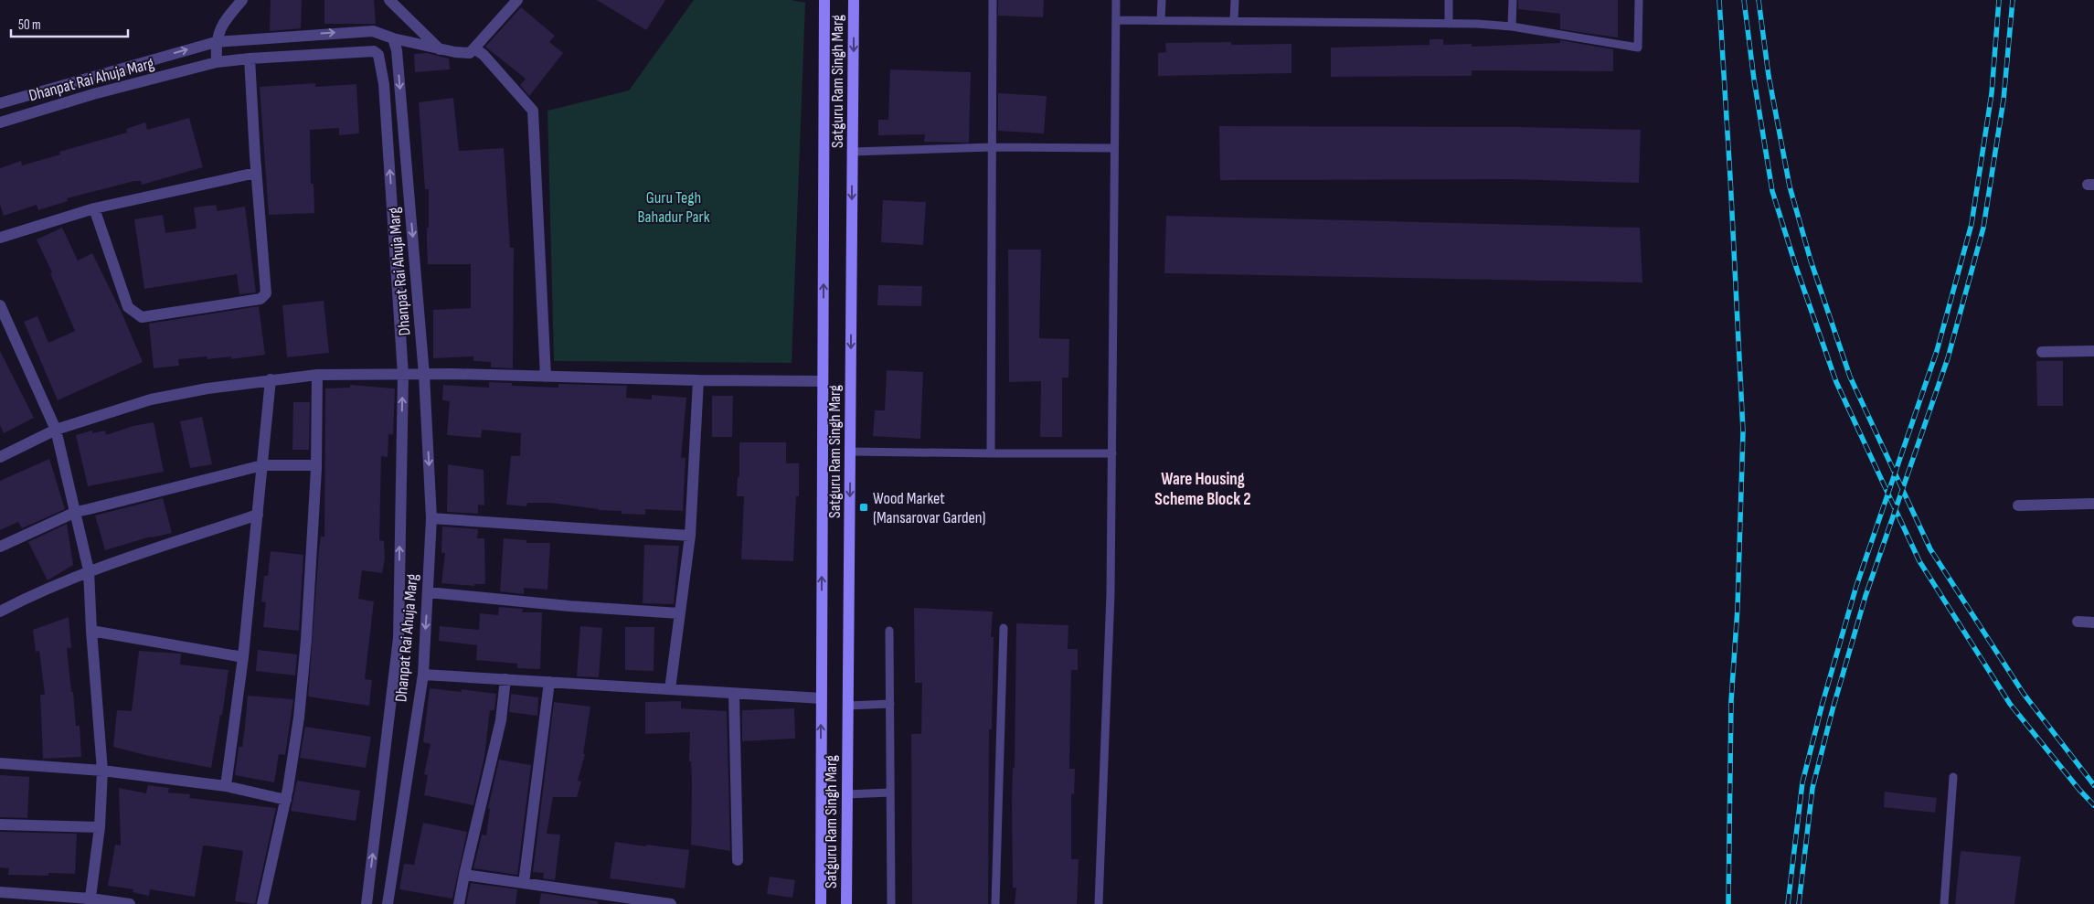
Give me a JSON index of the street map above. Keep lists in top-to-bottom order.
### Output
{
  "streets": {
    "main road": ["Satguru Ram Singh Marg"],
    "street": ["Dhanpat Rai Ahuja Marg"]
  },
  "districts": ["Ware Housing Scheme Block 2"],
  "parks": ["Guru Tegh Bahadur Park"],
  "places": {
    "transit": ["Wood Market (Mansarovar Garden)"]
  },
  "scale_bar": "50 m"
}
